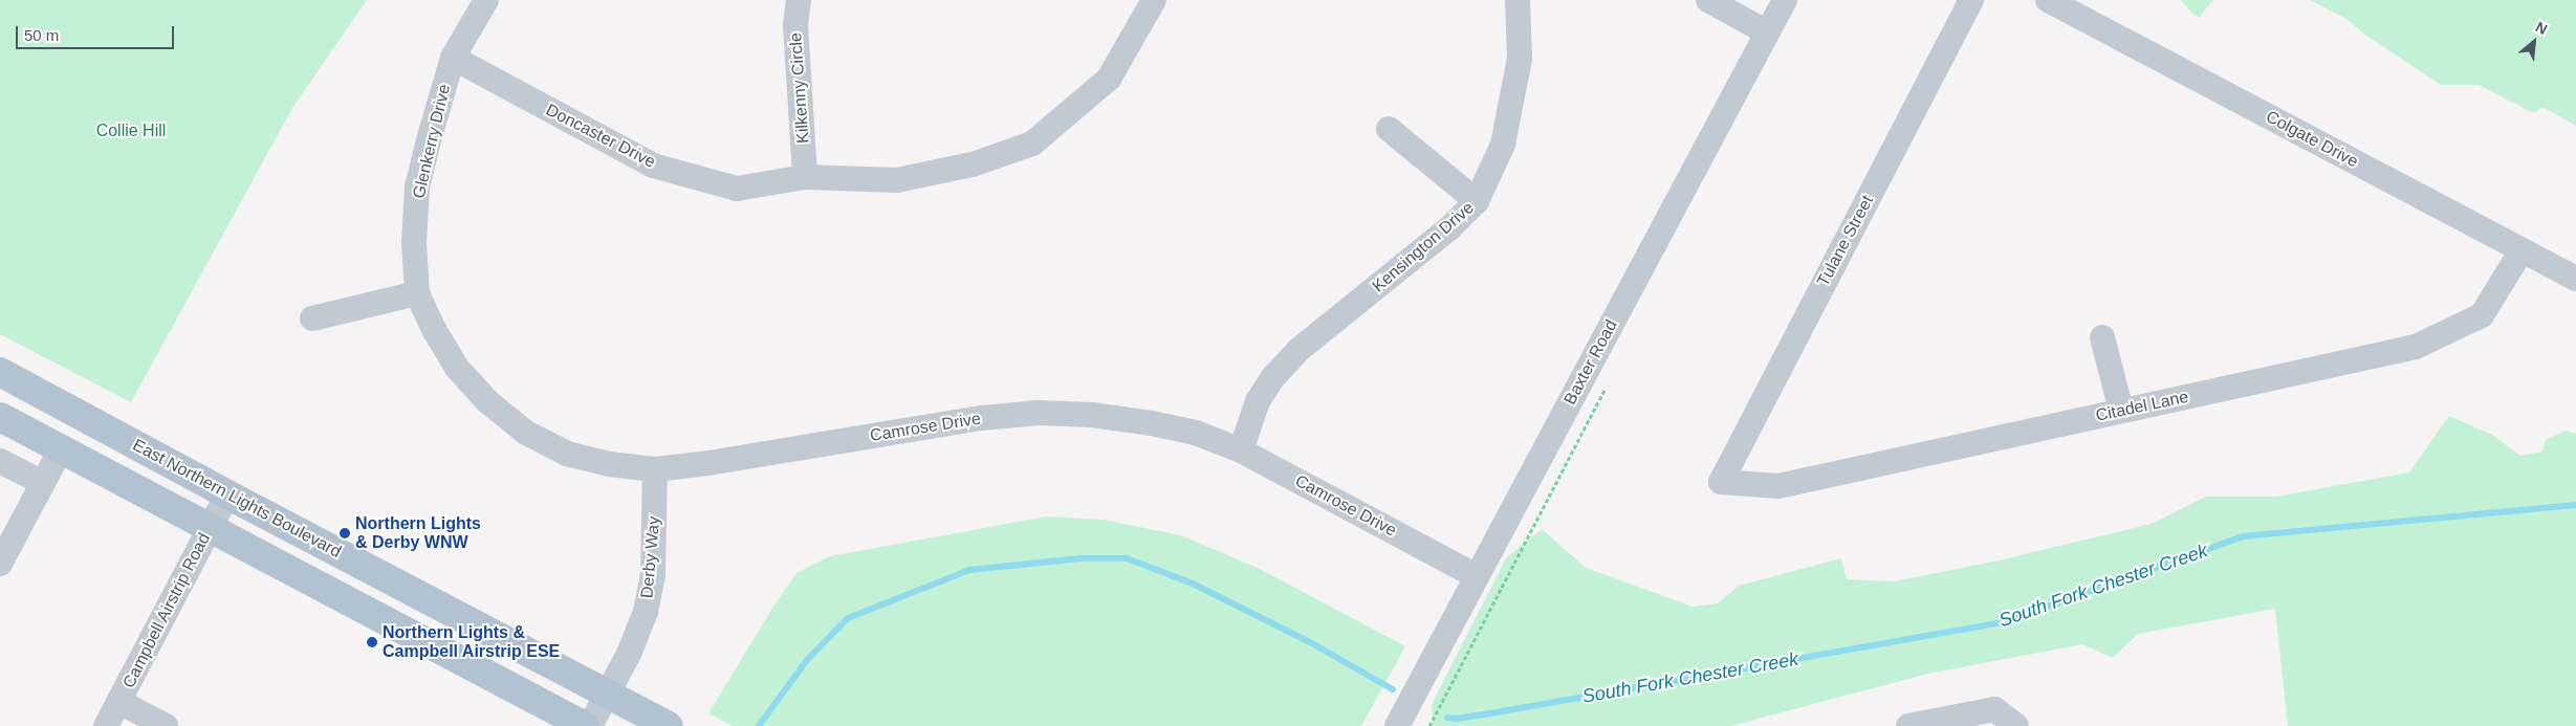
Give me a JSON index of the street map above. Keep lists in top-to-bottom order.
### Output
{
  "streets": {
    "main road": ["East Northern Lights Boulevard"],
    "street": [
      "Kilkenny Circle",
      "Doncaster Drive",
      "Colgate Drive",
      "Glenkerry Drive",
      "Tulane Street",
      "Kensington Drive",
      "Baxter Road",
      "Citadel Lane",
      "Camrose Drive",
      "Derby Way",
      "Campbell Airstrip Road"
    ]
  },
  "crossings": [
    ["Kilkenny Circle", "Doncaster Drive"],
    ["Doncaster Drive", "Glenkerry Drive"],
    ["Colgate Drive", "Citadel Lane"],
    ["Glenkerry Drive", "Camrose Drive"],
    ["Tulane Street", "Citadel Lane"],
    ["Kensington Drive", "Camrose Drive"],
    ["Baxter Road", "Camrose Drive"],
    ["Camrose Drive", "Derby Way"],
    ["East Northern Lights Boulevard", "Derby Way"],
    ["East Northern Lights Boulevard", "Campbell Airstrip Road"]
  ],
  "water": ["South Fork Chester Creek"],
  "parks": ["Collie Hill"],
  "places": ["Northern Lights & Derby WNW", "Northern Lights & Campbell Airstrip ESE"],
  "scale_bar": "50 m",
  "north": "top right"
}
